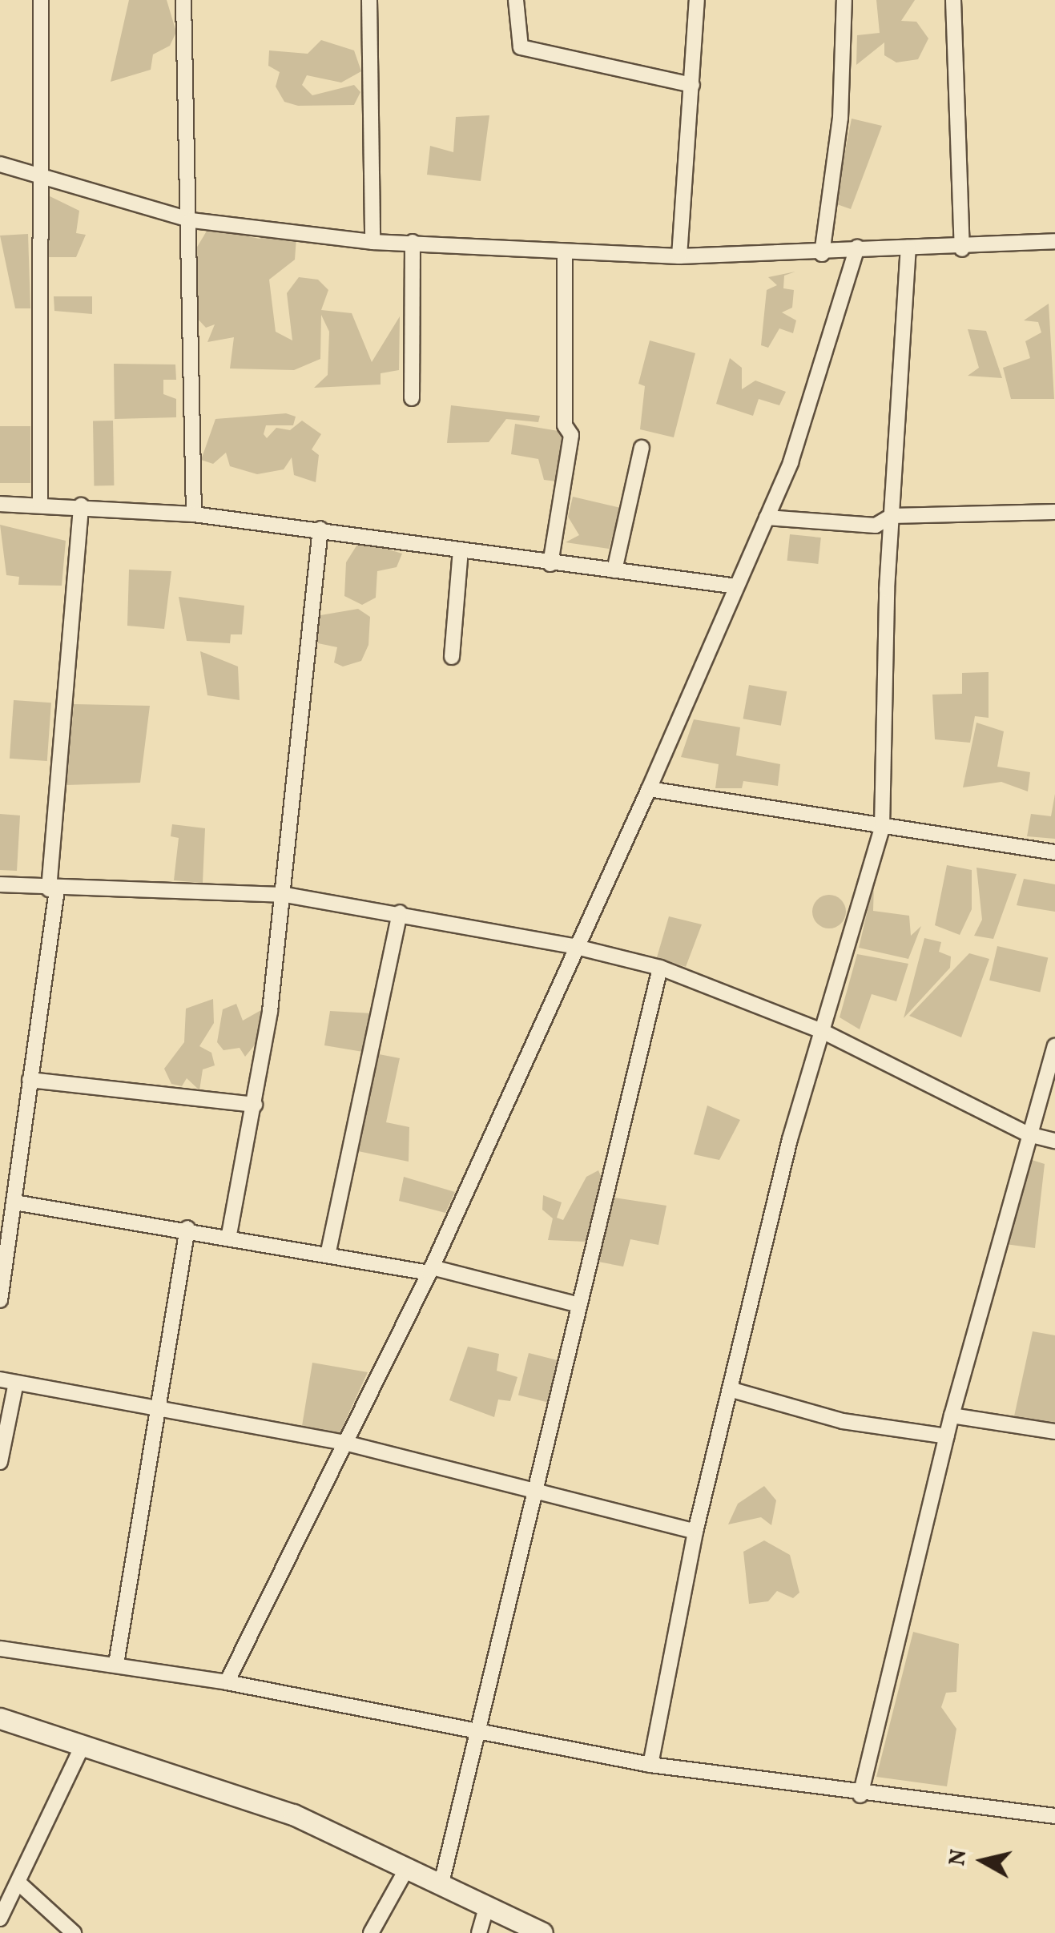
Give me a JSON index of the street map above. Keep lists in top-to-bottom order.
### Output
{
  "north": "left"
}
